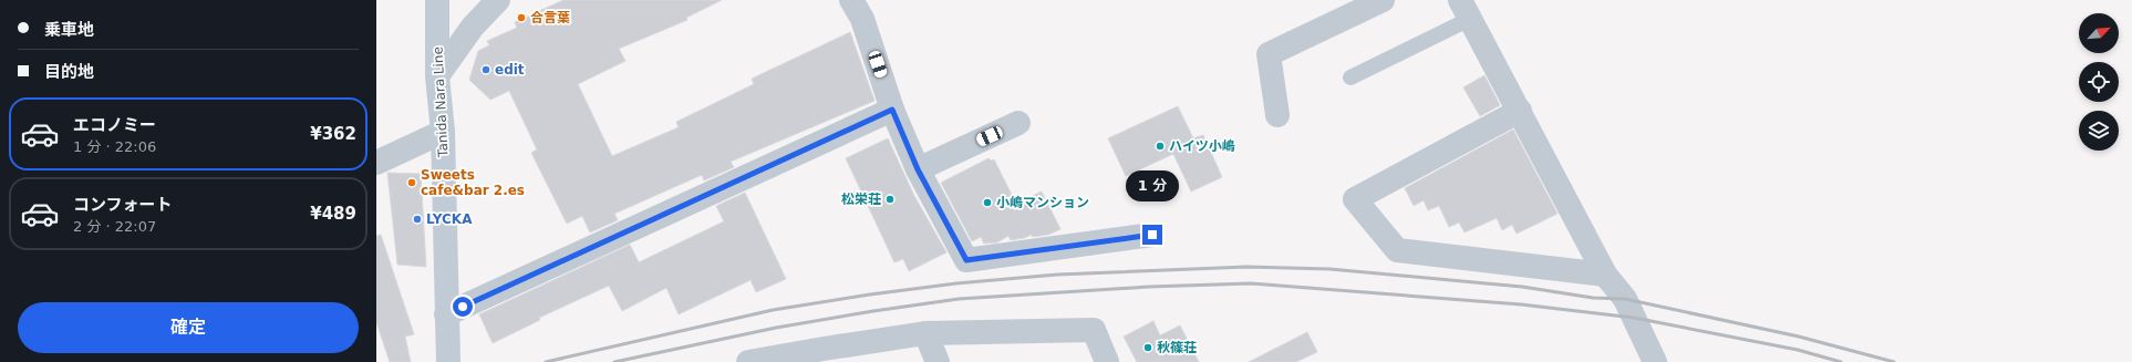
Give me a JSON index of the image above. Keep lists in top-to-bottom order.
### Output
{
  "streets": {
    "main road": ["Tanida Nara Line"]
  },
  "places": [
    "合言葉",
    "edit",
    "ハイツ小嶋",
    "Sweets cafe&bar 2.es",
    "松栄荘",
    "小嶋マンション",
    "LYCKA",
    "秋篠荘"
  ],
  "north": "top right",
  "page": {
    "banner": ["乗車地", "目的地"],
    "list": [
      {
        "name": "エコノミー",
        "note": "1 分 · 22:06",
        "value": "¥362"
      },
      {
        "name": "コンフォート",
        "note": "2 分 · 22:07",
        "value": "¥489"
      }
    ],
    "bubble": "1 分",
    "buttons": "確定"
  }
}
